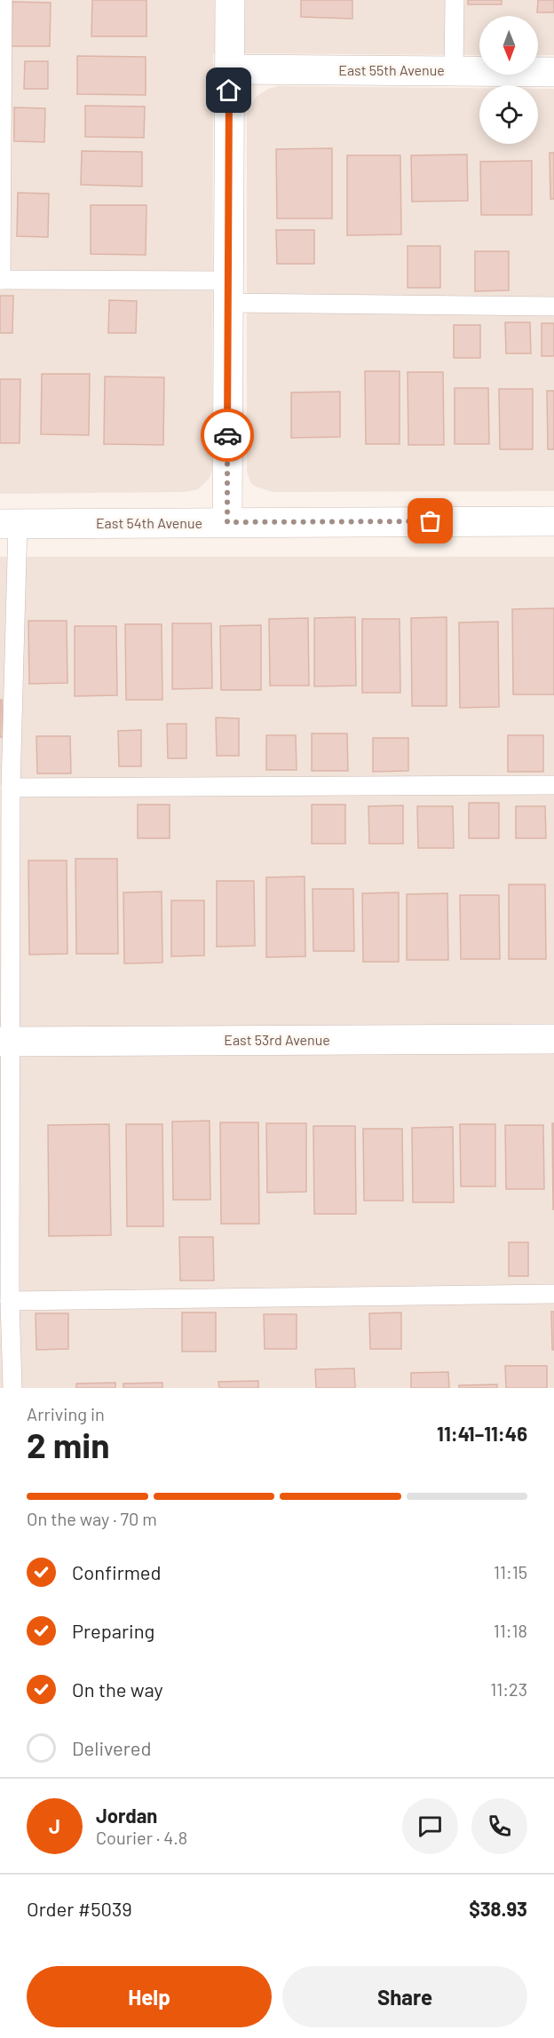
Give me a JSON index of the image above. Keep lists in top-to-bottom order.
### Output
{
  "streets": {
    "street": ["East 55th Avenue", "East 54th Avenue", "East 53rd Avenue"]
  },
  "north": "bottom",
  "page": {
    "heading": ["2 min", "Arriving in", "11:41–11:46"],
    "panel": [
      "Jordan",
      "Courier · 4.8",
      "Order #5039",
      "$38.93"
    ],
    "bar": "On the way · 70 m",
    "list": [
      ["Confirmed", "11:15"],
      ["Preparing", "11:18"],
      ["On the way", "11:23"],
      "Delivered"
    ],
    "round": "J",
    "buttons": ["Help", "Share"]
  }
}
